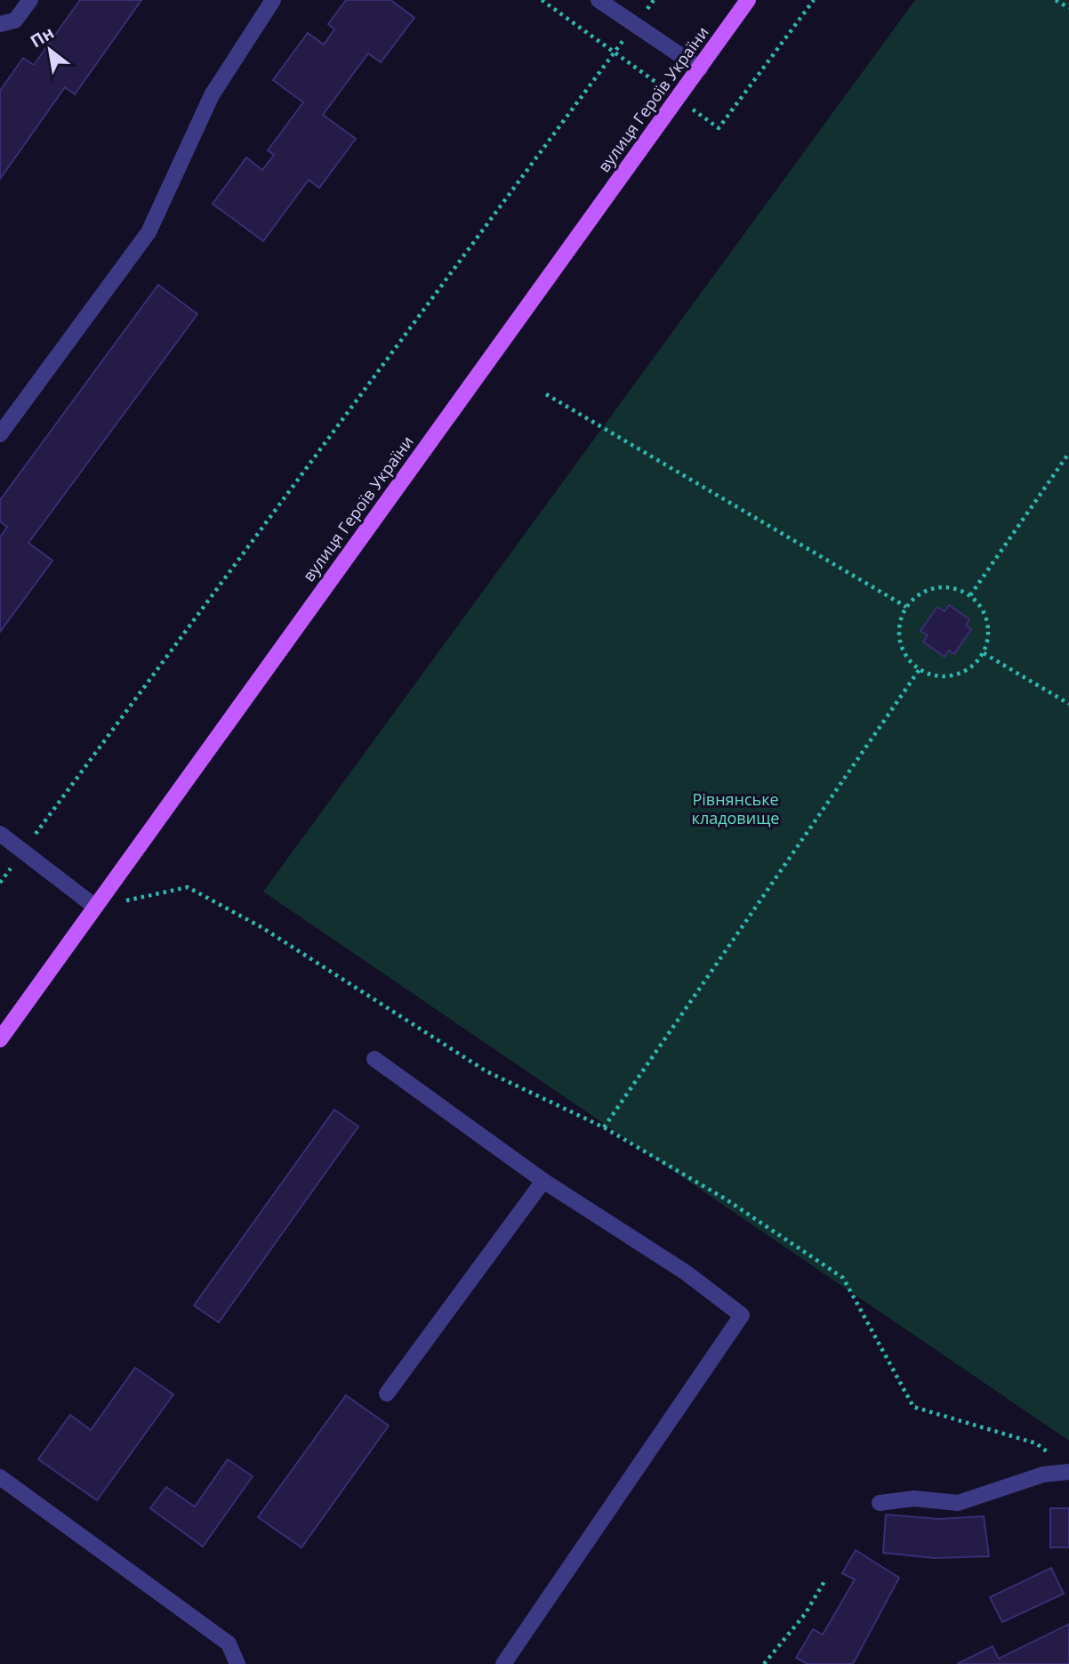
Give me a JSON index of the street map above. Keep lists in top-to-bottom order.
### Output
{
  "streets": {
    "main road": ["вулиця Героїв України"]
  },
  "parks": ["Рівнянське кладовище"],
  "north": "top left"
}
